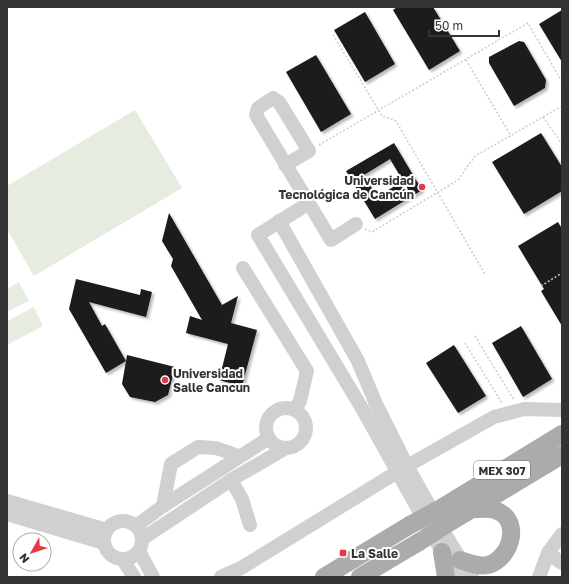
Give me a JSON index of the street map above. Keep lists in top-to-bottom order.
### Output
{
  "streets": {
    "main road": ["MEX 307"]
  },
  "places": {
    "other": ["Universidad Tecnológica de Cancún", "Universidad Salle Cancun"],
    "transit": ["La Salle"]
  },
  "scale_bar": "50 m",
  "north": "bottom left"
}
